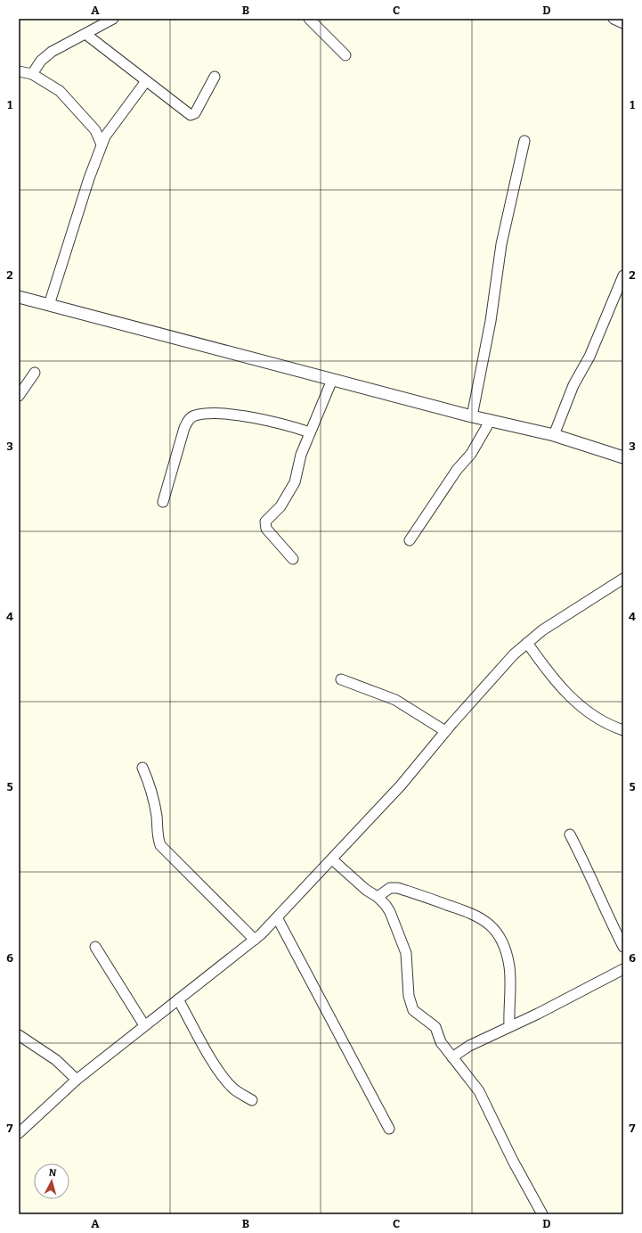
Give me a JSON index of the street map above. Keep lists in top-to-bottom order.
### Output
{
  "north": "top",
  "grid": {
    "columns": [
      "A",
      "B",
      "C",
      "D"
    ],
    "rows": [
      "1",
      "2",
      "3",
      "4",
      "5",
      "6",
      "7"
    ]
  }
}
